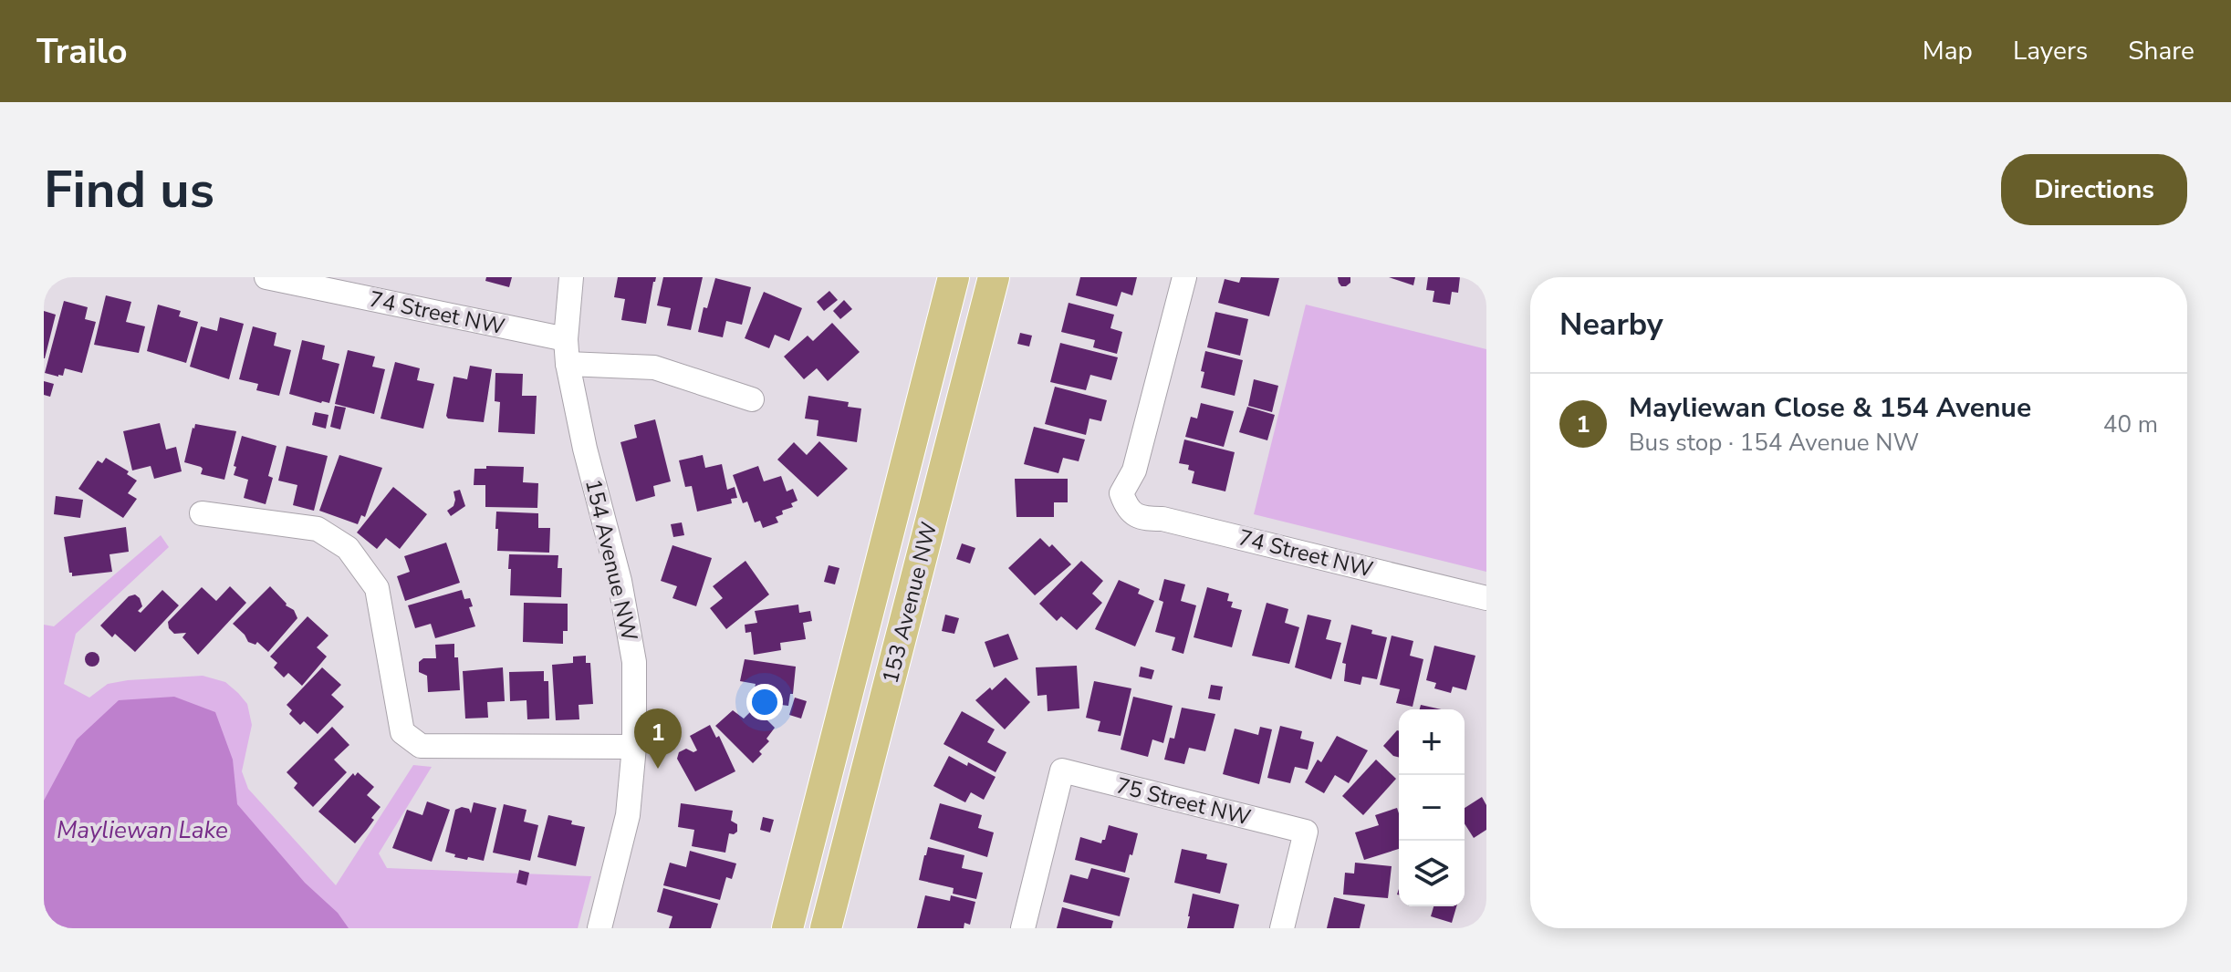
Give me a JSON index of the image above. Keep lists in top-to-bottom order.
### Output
{
  "streets": {
    "main road": ["153 Avenue NW"],
    "street": ["74 Street NW", "154 Avenue NW", "75 Street NW"]
  },
  "crossings": [
    ["74 Street NW", "154 Avenue NW"]
  ],
  "water": ["Mayliewan Lake"],
  "page": {
    "header": "Trailo",
    "nav": ["Map", "Layers", "Share"],
    "buttons": "Directions",
    "title": "Find us",
    "heading": "Nearby",
    "list": [
      {
        "mark": "1",
        "name": "Mayliewan Close & 154 Avenue",
        "note": "Bus stop · 154 Avenue NW",
        "value": "40 m"
      }
    ],
    "pins": "1",
    "map_buttons": ["+", "−"]
  }
}
